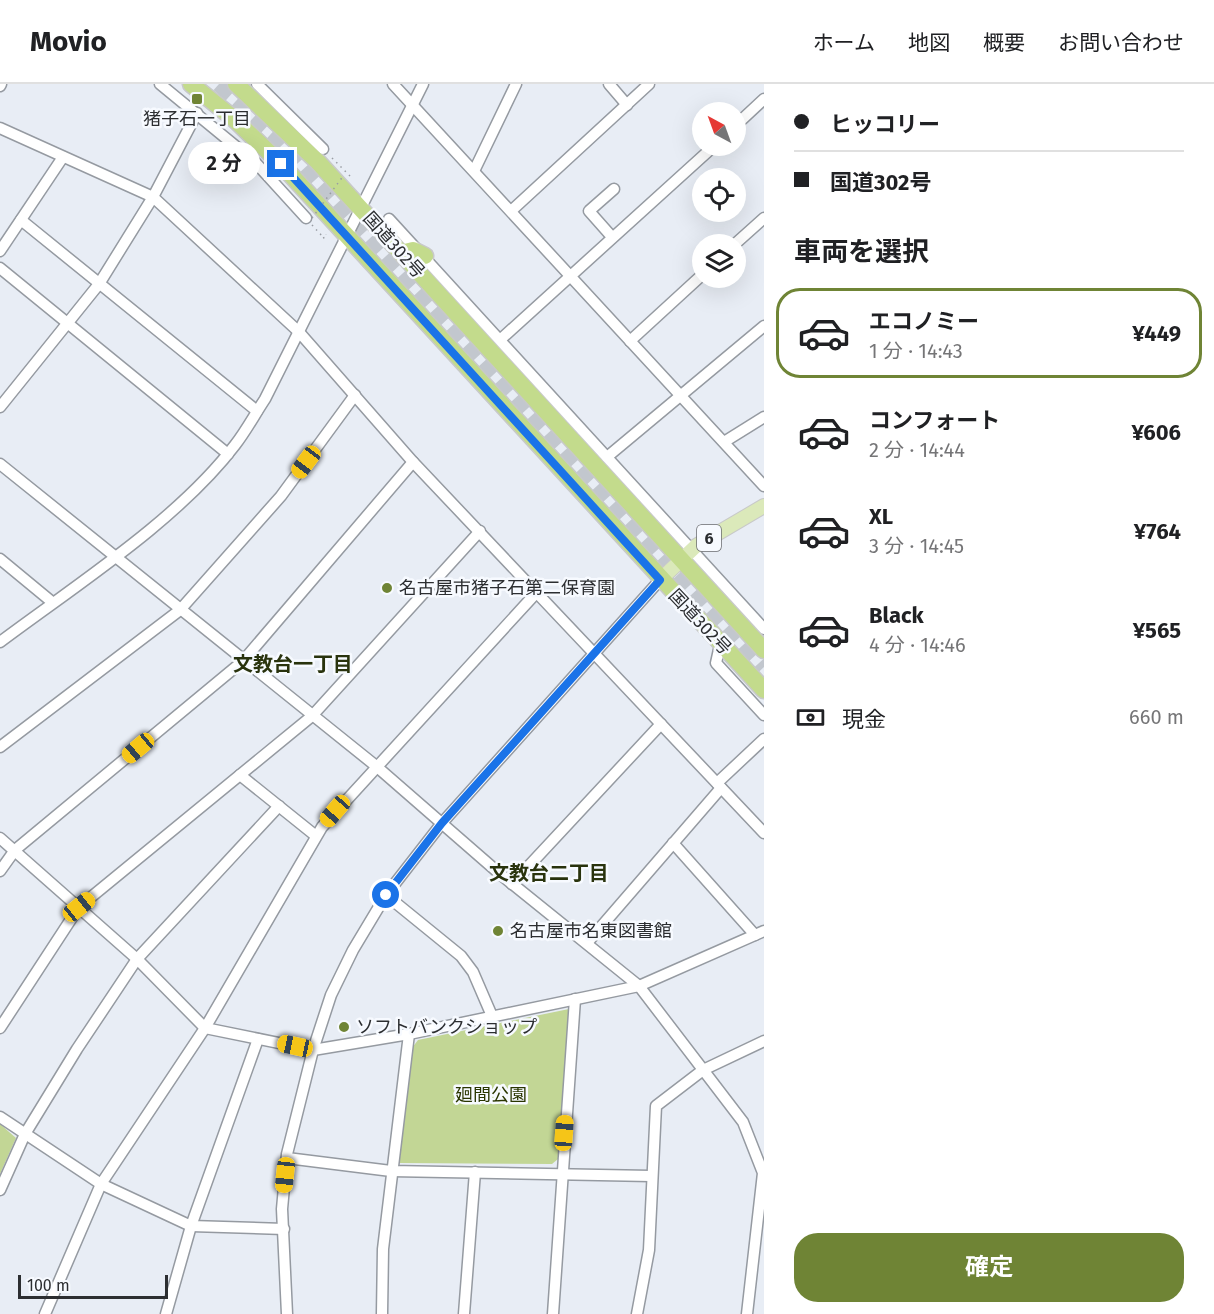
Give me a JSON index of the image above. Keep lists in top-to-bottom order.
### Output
{
  "streets": {
    "highway": ["国道302号"],
    "main road": ["6"]
  },
  "crossings": [
    ["国道302号", "6"]
  ],
  "districts": ["文教台一丁目", "文教台二丁目"],
  "parks": ["廻間公園"],
  "places": {
    "transit": ["猪子石一丁目"],
    "other": ["名古屋市猪子石第二保育園", "名古屋市名東図書館", "ソフトバンクショップ"]
  },
  "scale_bar": "100 m",
  "north": "top left",
  "page": {
    "header": "Movio",
    "nav": [
      "ホーム",
      "地図",
      "概要",
      "お問い合わせ"
    ],
    "banner": ["ヒッコリー", "国道302号"],
    "bubble": "2 分",
    "heading": "車両を選択",
    "list": [
      {
        "name": "エコノミー",
        "note": "1 分 · 14:43",
        "value": "¥449"
      },
      {
        "name": "コンフォート",
        "note": "2 分 · 14:44",
        "value": "¥606"
      },
      {
        "name": "XL",
        "note": "3 分 · 14:45",
        "value": "¥764"
      },
      {
        "name": "Black",
        "note": "4 分 · 14:46",
        "value": "¥565"
      }
    ],
    "pay": ["現金", "660 m"],
    "buttons": "確定",
    "scale": "100 m"
  }
}
